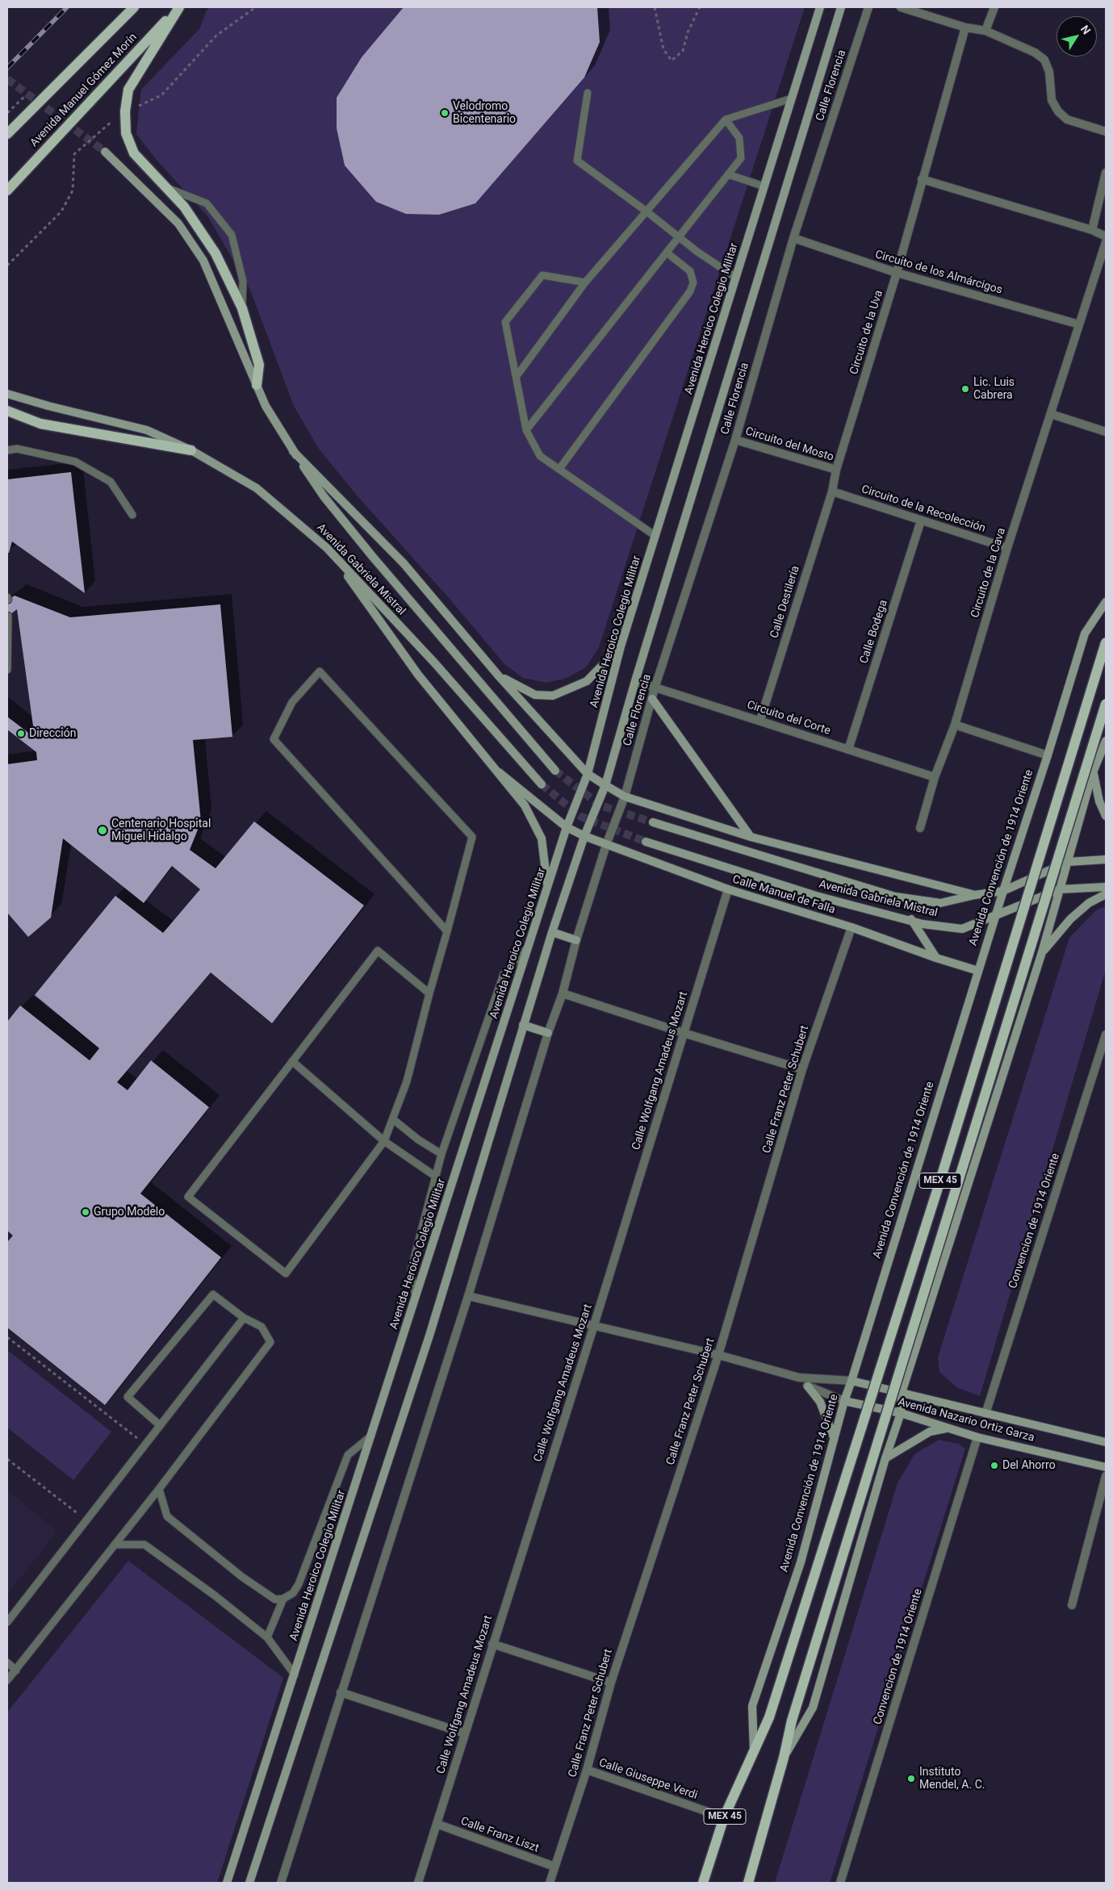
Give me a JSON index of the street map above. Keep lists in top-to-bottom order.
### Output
{
  "streets": {
    "main road": ["Avenida Manuel Gómez Morín", "Avenida Convención de 1914 Oriente", "MEX 45"],
    "street": [
      "Calle Florencia",
      "Circuito de los Almárcigos",
      "Avenida Heroico Colegio Militar",
      "Circuito de la Uva",
      "Circuito del Mosto",
      "Circuito de la Recolección",
      "Avenida Gabriela Mistral",
      "Circuito de la Cava",
      "Calle Destilería",
      "Calle Bodega",
      "Circuito del Corte",
      "Calle Manuel de Falla",
      "Calle Wolfgang Amadeus Mozart",
      "Calle Franz Peter Schubert",
      "Convencion de 1914 Oriente",
      "Avenida Nazario Ortiz Garza",
      "Calle Giuseppe Verdi",
      "Calle Franz Liszt"
    ]
  },
  "crossings": [
    ["Calle Florencia", "Circuito de los Almárcigos"],
    ["Calle Florencia", "Circuito del Mosto"],
    ["Calle Florencia", "Circuito del Corte"],
    ["Calle Florencia", "Calle Manuel de Falla"],
    ["Circuito de los Almárcigos", "Circuito de la Uva"],
    ["Circuito de los Almárcigos", "Circuito de la Cava"],
    ["Avenida Heroico Colegio Militar", "Avenida Gabriela Mistral"],
    ["Avenida Heroico Colegio Militar", "Calle Manuel de Falla"],
    ["Circuito de la Uva", "Circuito del Mosto"],
    ["Circuito de la Uva", "Circuito de la Recolección"],
    ["Circuito de la Uva", "Calle Destilería"],
    ["Circuito de la Recolección", "Circuito de la Cava"],
    ["Circuito de la Recolección", "Calle Destilería"],
    ["Circuito de la Recolección", "Calle Bodega"],
    ["Avenida Gabriela Mistral", "Avenida Convención de 1914 Oriente"],
    ["Circuito de la Cava", "Circuito del Corte"],
    ["Calle Destilería", "Circuito del Corte"],
    ["Calle Bodega", "Circuito del Corte"],
    ["Avenida Convención de 1914 Oriente", "Calle Manuel de Falla"],
    ["Avenida Convención de 1914 Oriente", "Avenida Nazario Ortiz Garza"],
    ["Avenida Convención de 1914 Oriente", "Calle Giuseppe Verdi"],
    ["Calle Manuel de Falla", "Calle Wolfgang Amadeus Mozart"],
    ["Calle Manuel de Falla", "Calle Franz Peter Schubert"],
    ["Calle Wolfgang Amadeus Mozart", "Calle Franz Liszt"],
    ["Calle Franz Peter Schubert", "Calle Giuseppe Verdi"],
    ["Calle Franz Peter Schubert", "Calle Franz Liszt"],
    ["Convencion de 1914 Oriente", "Avenida Nazario Ortiz Garza"]
  ],
  "places": [
    "Velodromo Bicentenario",
    "Lic. Luis Cabrera",
    "Dirección",
    "Centenario Hospital Miguel Hidalgo",
    "Grupo Modelo",
    "Del Ahorro",
    "Instituto Mendel, A. C."
  ],
  "north": "top right"
}
